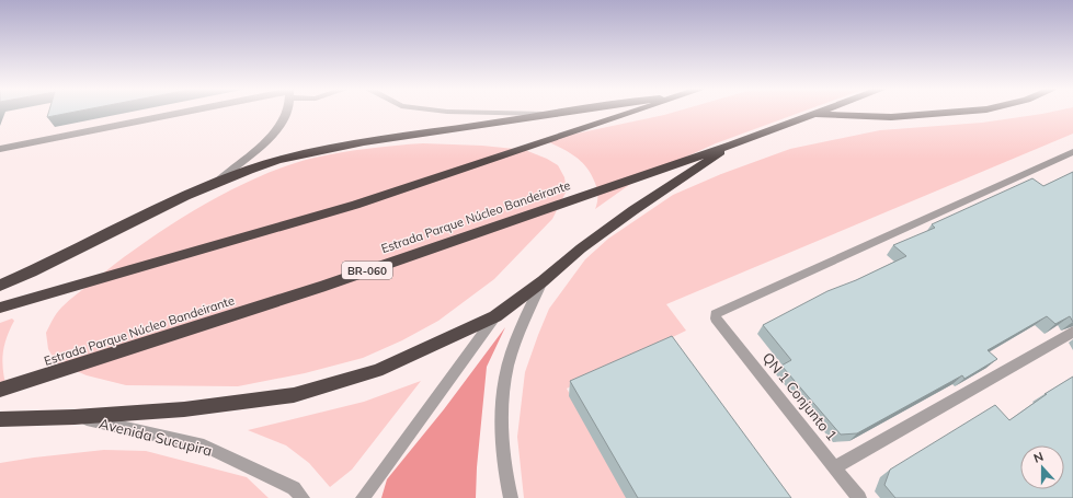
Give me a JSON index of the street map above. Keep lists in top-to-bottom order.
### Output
{
  "streets": {
    "highway": ["Estrada Parque Núcleo Bandeirante", "BR-060"],
    "street": ["QN 1 Conjunto 1", "Avenida Sucupira"]
  },
  "north": "top"
}
